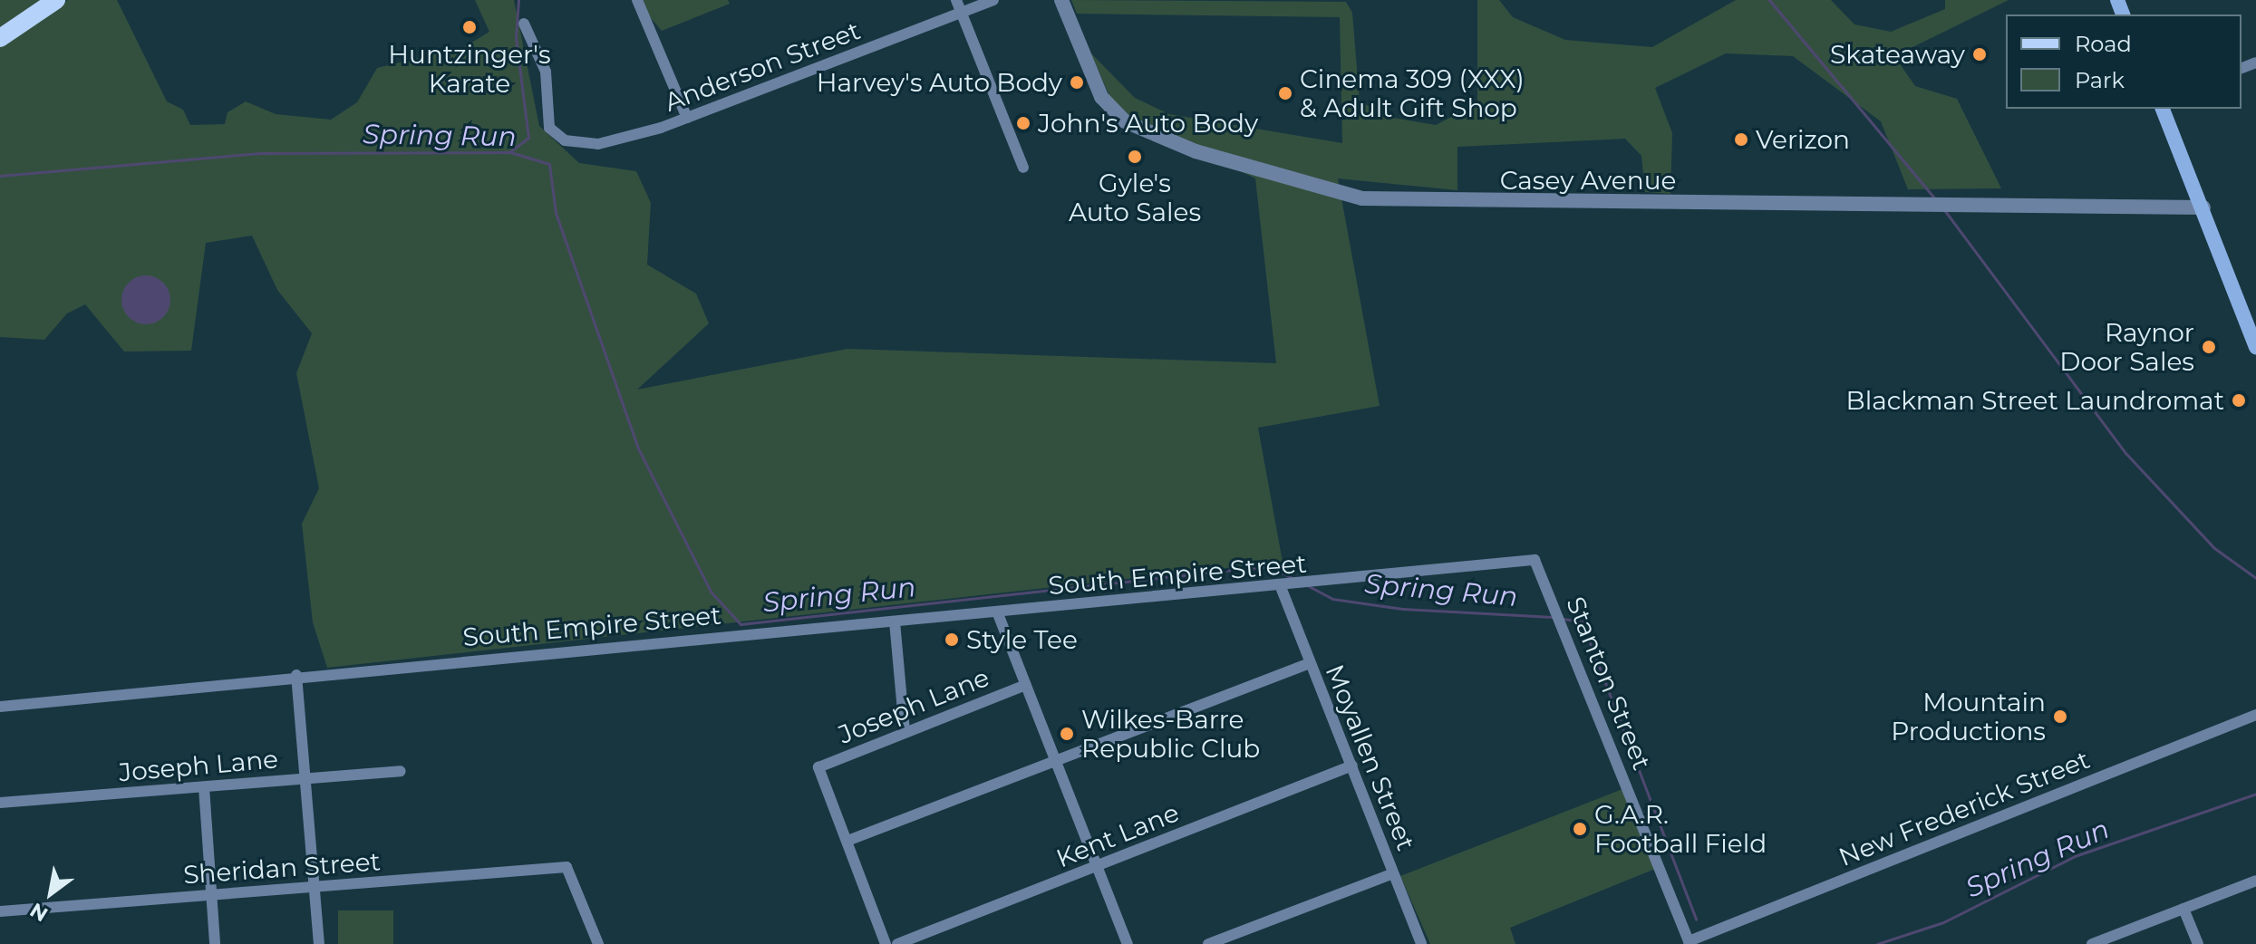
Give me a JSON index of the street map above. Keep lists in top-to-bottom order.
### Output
{
  "streets": {
    "street": [
      "Anderson Street",
      "Casey Avenue",
      "South Empire Street",
      "Stanton Street",
      "Joseph Lane",
      "Moyallen Street",
      "New Frederick Street",
      "Kent Lane",
      "Sheridan Street"
    ]
  },
  "crossings": [
    ["South Empire Street", "Stanton Street"],
    ["South Empire Street", "Moyallen Street"],
    ["Stanton Street", "New Frederick Street"],
    ["Moyallen Street", "Kent Lane"]
  ],
  "water": ["Spring Run"],
  "places": [
    "Huntzinger's Karate",
    "Skateaway",
    "Harvey's Auto Body",
    "Cinema 309 (XXX) & Adult Gift Shop",
    "John's Auto Body",
    "Verizon",
    "Gyle's Auto Sales",
    "Raynor Door Sales",
    "Blackman Street Laundromat",
    "Style Tee",
    "Mountain Productions",
    "Wilkes-Barre Republic Club",
    "G.A.R. Football Field"
  ],
  "legend": ["Road", "Park"],
  "north": "bottom left"
}
